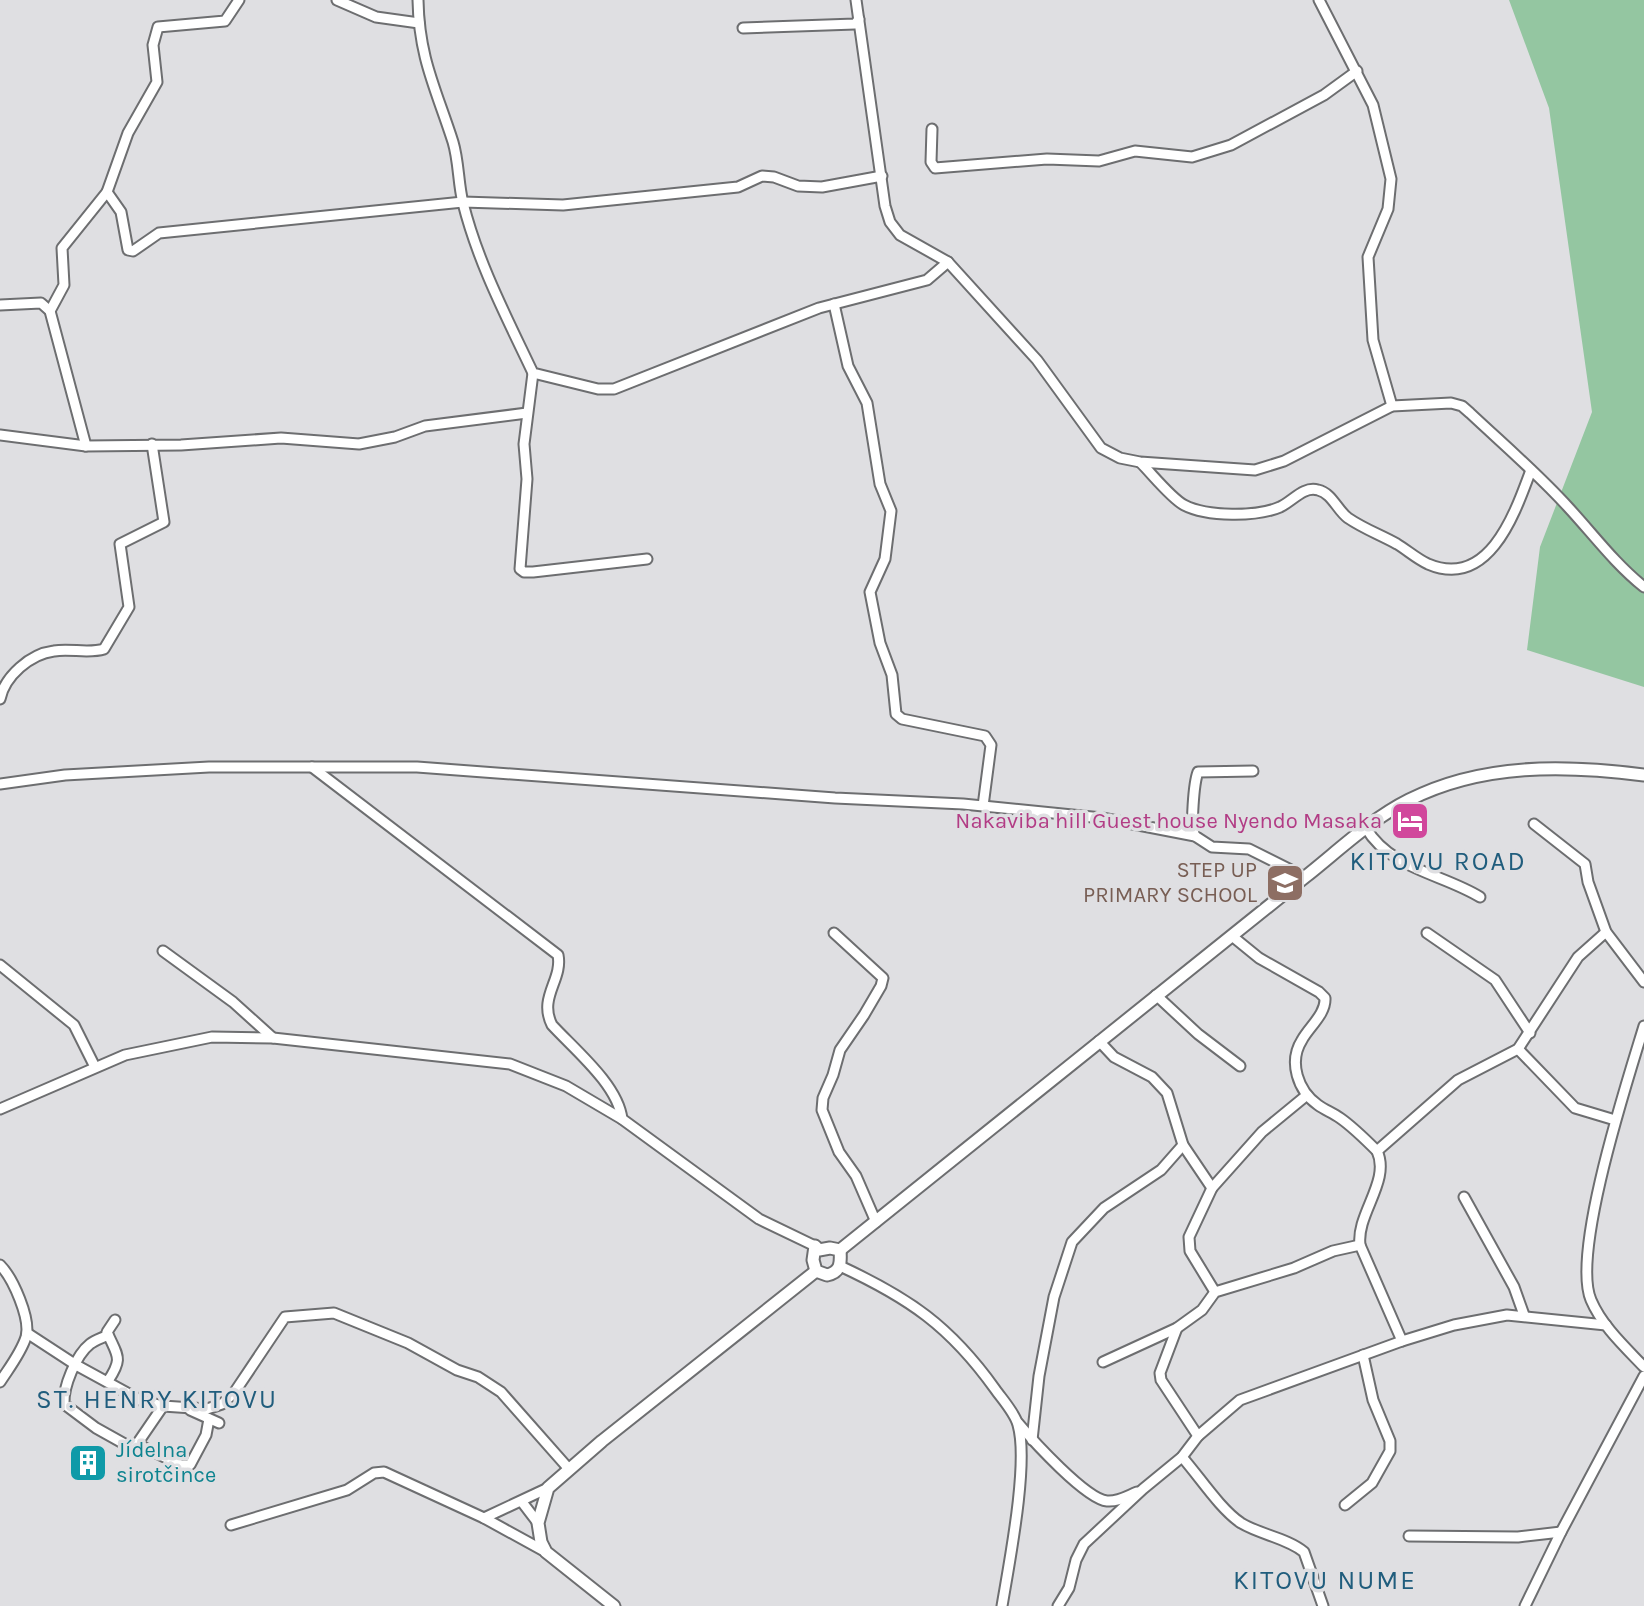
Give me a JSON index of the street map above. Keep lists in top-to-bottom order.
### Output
{
  "districts": ["KITOVU ROAD", "ST. HENRY KITOVU", "KITOVU NUME"],
  "places": {
    "hotel": ["Nakaviba hill Guest house Nyendo Masaka"],
    "school or university": ["STEP UP PRIMARY SCHOOL"],
    "building": ["Jídelna sirotčince"]
  }
}
